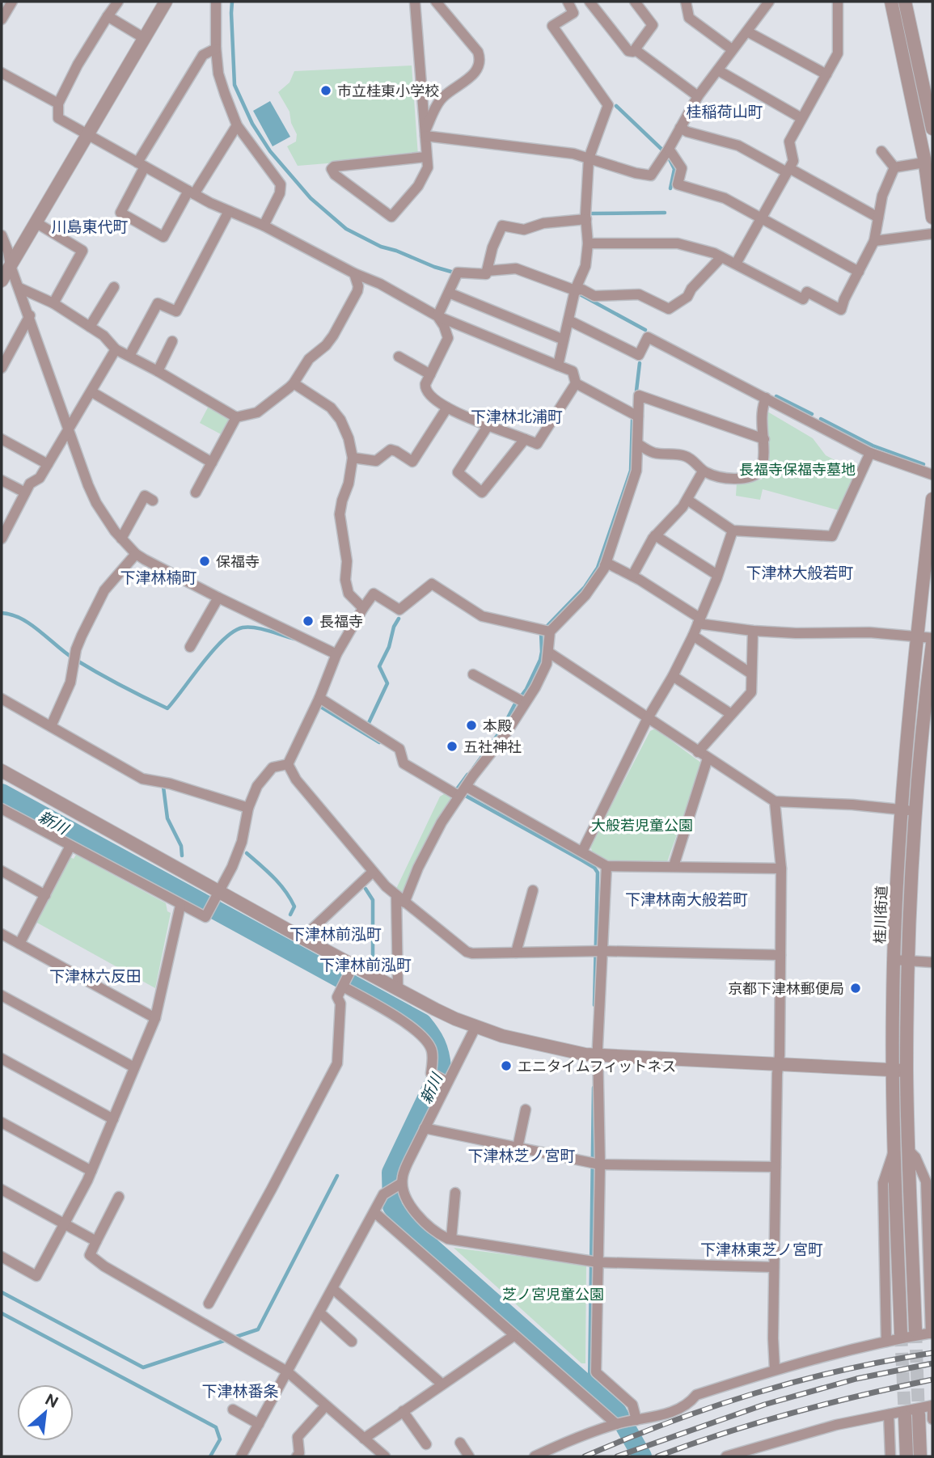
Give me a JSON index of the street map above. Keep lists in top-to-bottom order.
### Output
{
  "streets": {
    "street": ["桂川街道"]
  },
  "districts": [
    "桂稲荷山町",
    "川島東代町",
    "下津林北浦町",
    "下津林大般若町",
    "下津林楠町",
    "下津林南大般若町",
    "下津林前泓町",
    "下津林前泓町",
    "下津林六反田",
    "下津林芝ノ宮町",
    "下津林東芝ノ宮町",
    "下津林番条"
  ],
  "water": ["新川"],
  "parks": ["長福寺保福寺墓地", "大般若児童公園", "芝ノ宮児童公園"],
  "places": [
    "市立桂東小学校",
    "保福寺",
    "長福寺",
    "本殿",
    "五社神社",
    "京都下津林郵便局",
    "エニタイムフィットネス"
  ],
  "north": "top right"
}
